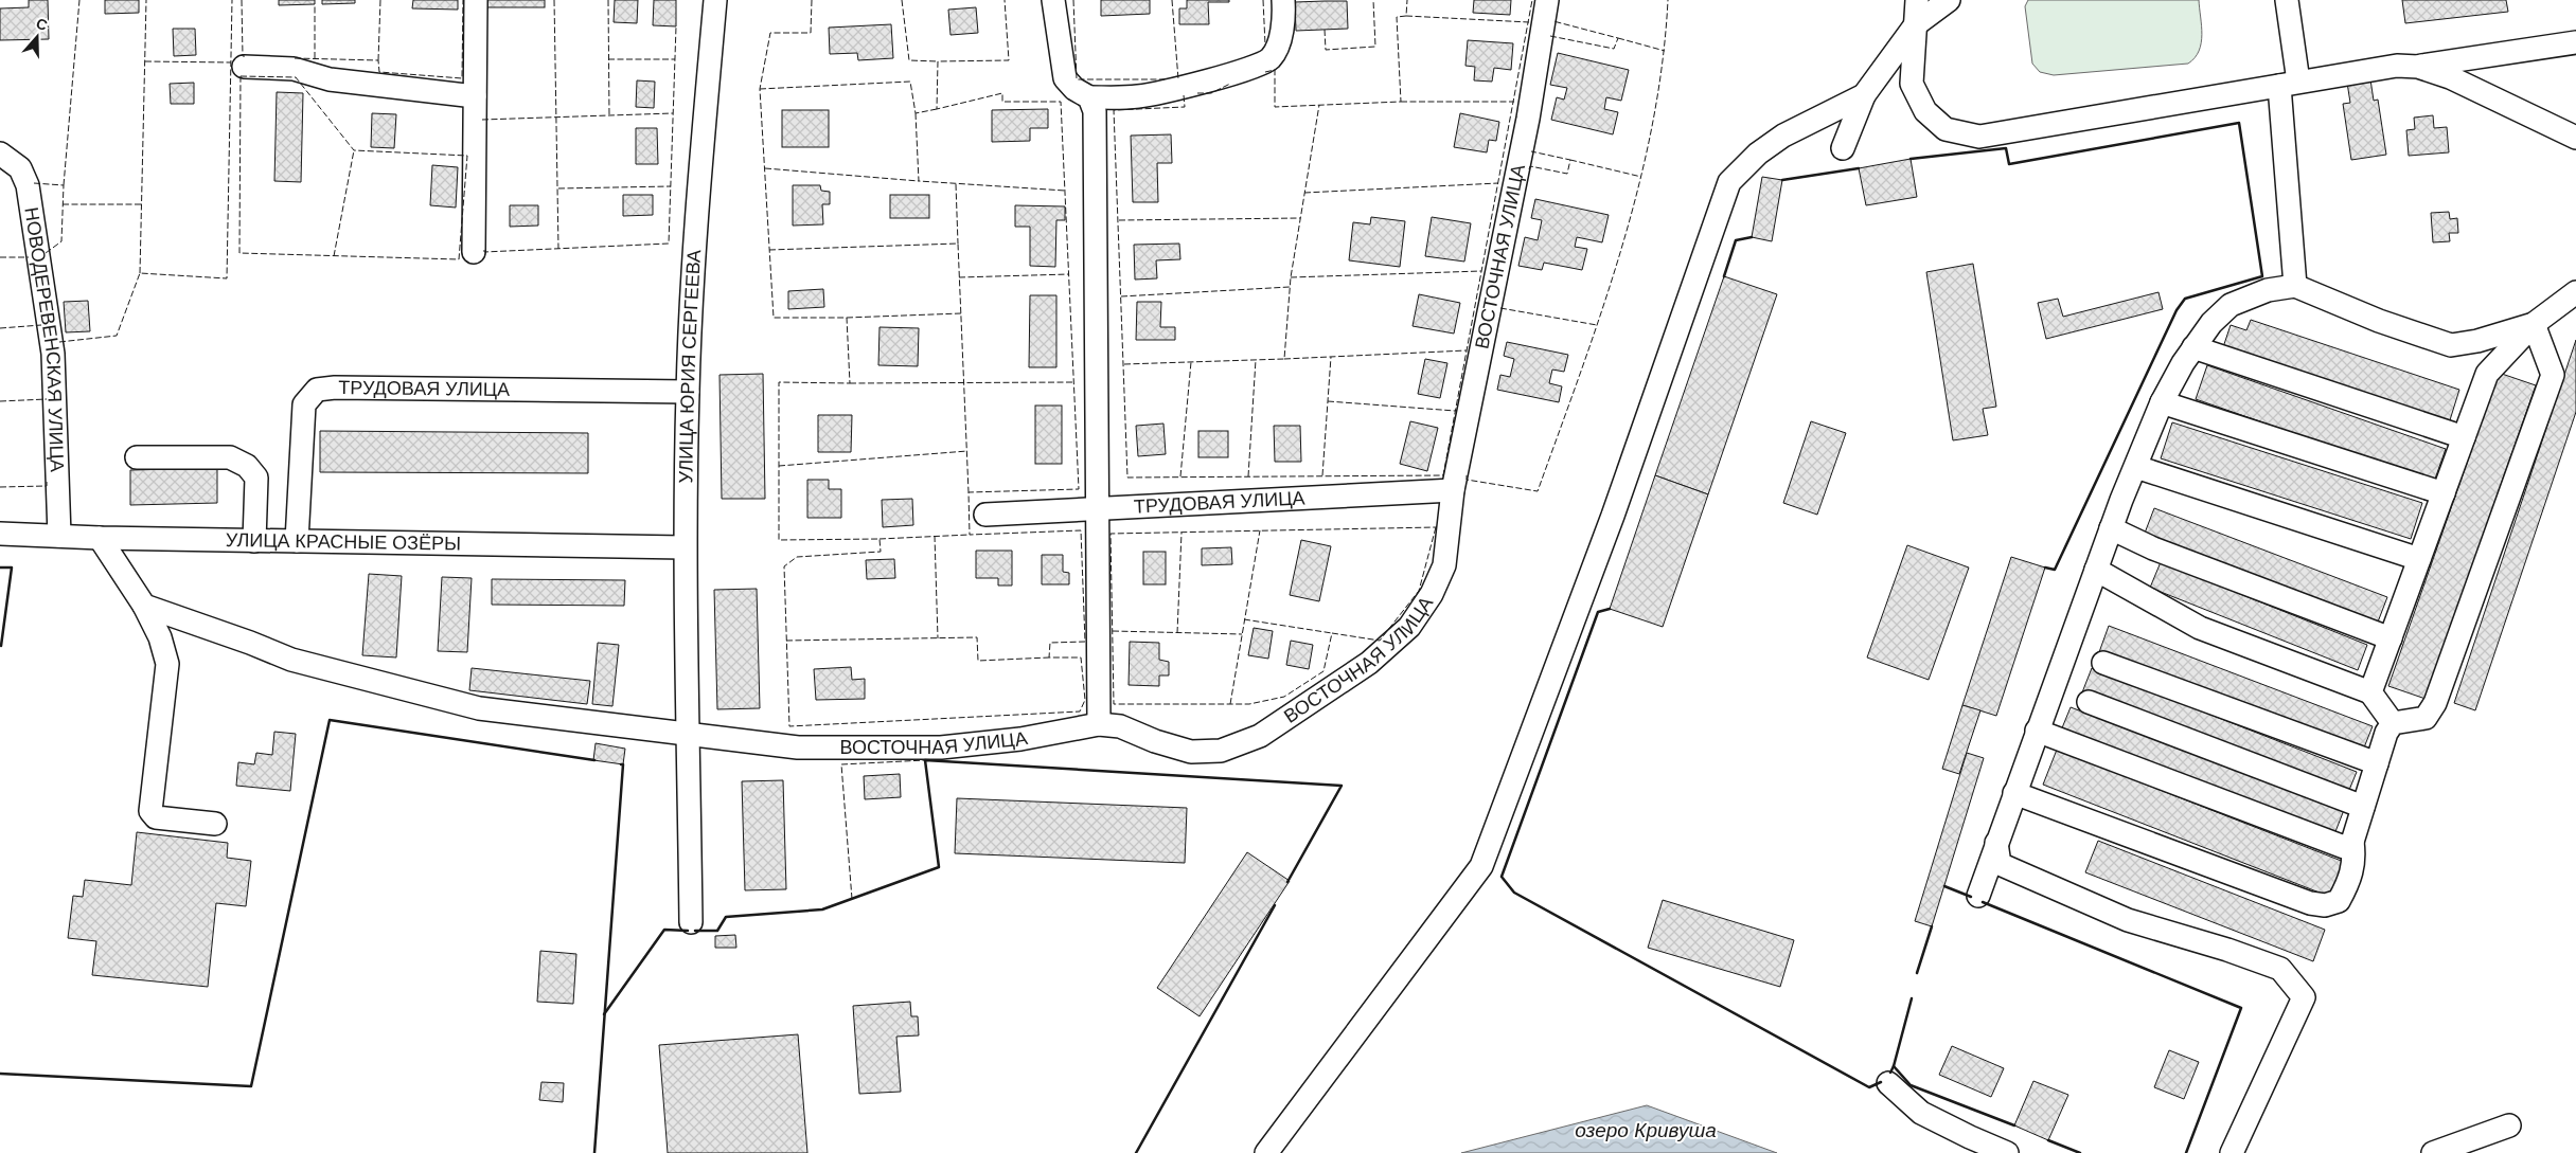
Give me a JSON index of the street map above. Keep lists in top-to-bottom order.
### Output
{
  "streets": {
    "street": [
      "ВОСТОЧНАЯ УЛИЦА",
      "НОВОДЕРЕВЕНСКАЯ УЛИЦА",
      "УЛИЦА ЮРИЯ СЕРГЕЕВА",
      "ТРУДОВАЯ УЛИЦА",
      "УЛИЦА КРАСНЫЕ ОЗЁРЫ"
    ]
  },
  "crossings": [
    ["ВОСТОЧНАЯ УЛИЦА", "УЛИЦА ЮРИЯ СЕРГЕЕВА"],
    ["ВОСТОЧНАЯ УЛИЦА", "ТРУДОВАЯ УЛИЦА"],
    ["НОВОДЕРЕВЕНСКАЯ УЛИЦА", "УЛИЦА КРАСНЫЕ ОЗЁРЫ"],
    ["УЛИЦА ЮРИЯ СЕРГЕЕВА", "ТРУДОВАЯ УЛИЦА"],
    ["УЛИЦА ЮРИЯ СЕРГЕЕВА", "УЛИЦА КРАСНЫЕ ОЗЁРЫ"],
    ["ТРУДОВАЯ УЛИЦА", "УЛИЦА КРАСНЫЕ ОЗЁРЫ"]
  ],
  "water": ["озеро Кривуша"],
  "north": "top"
}
